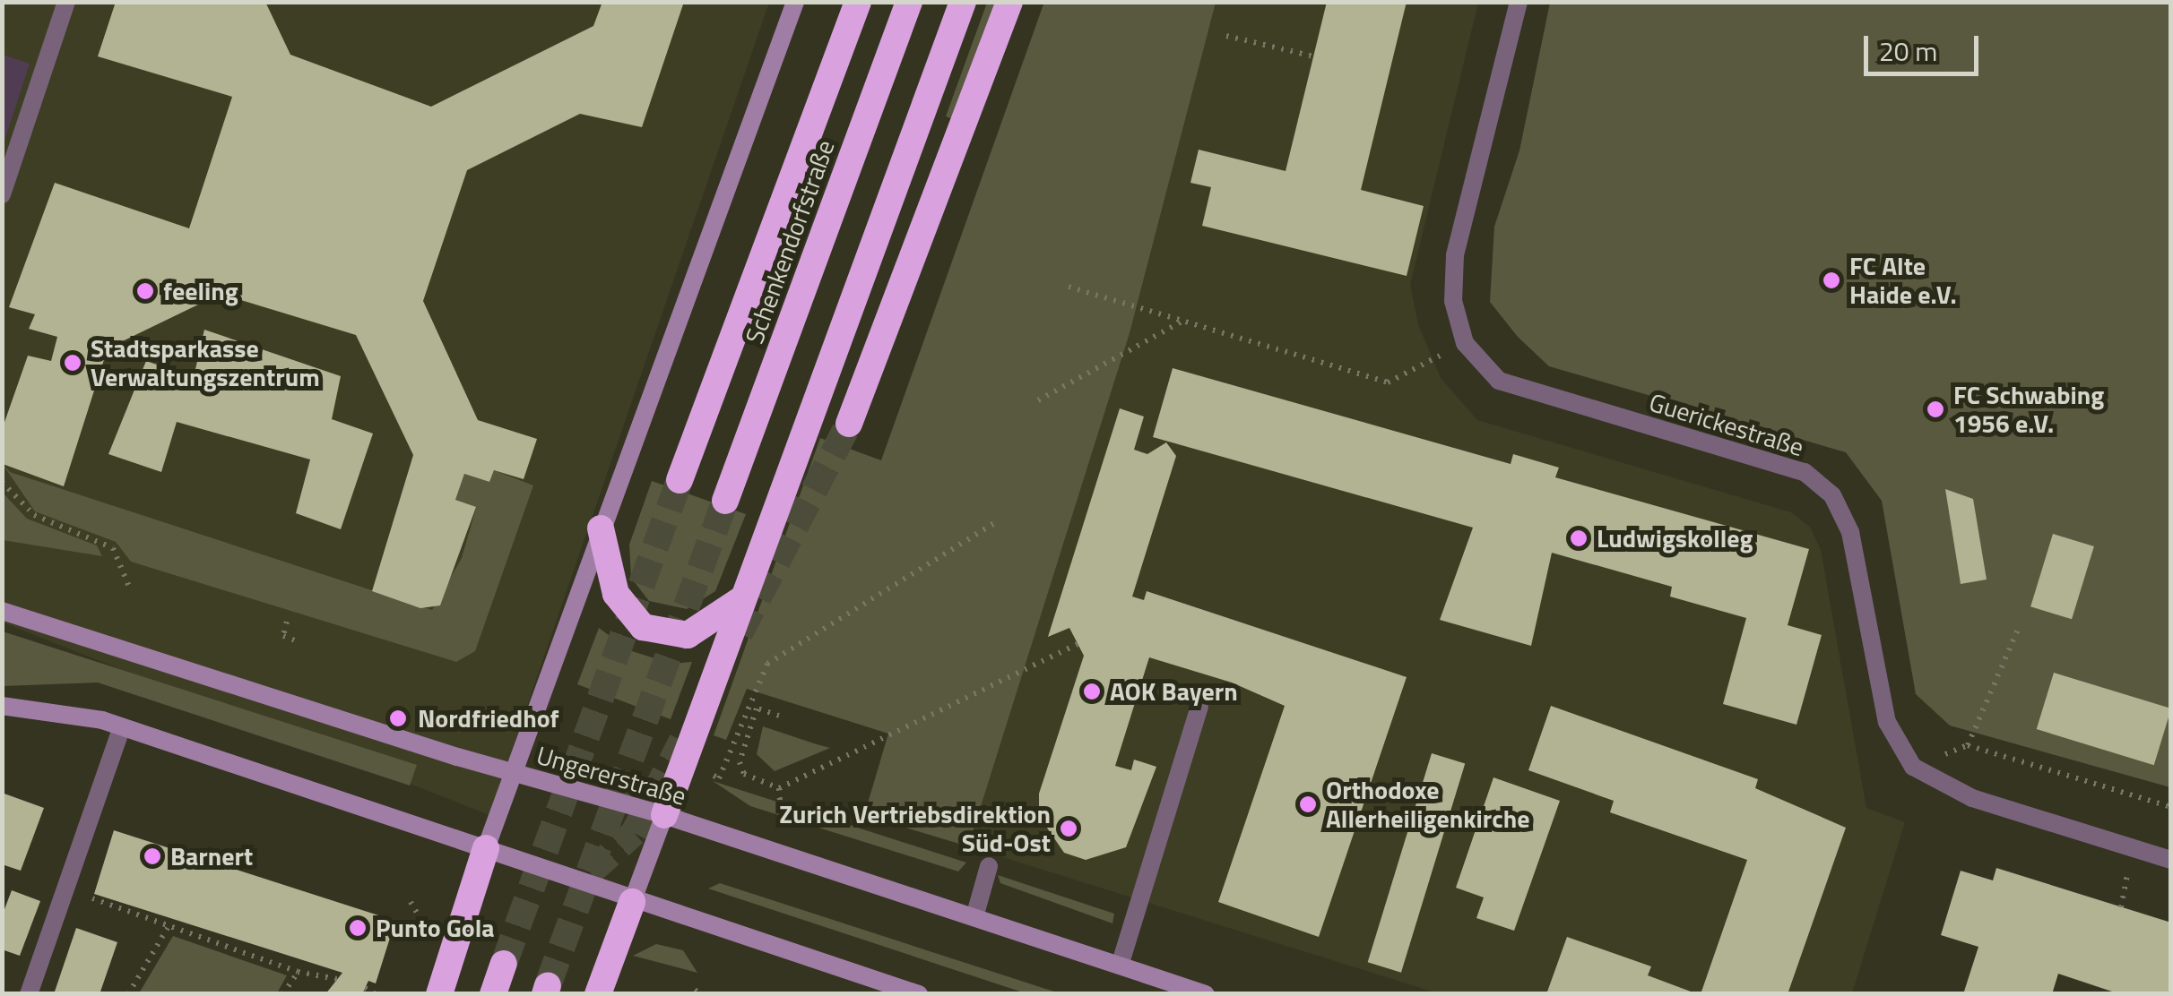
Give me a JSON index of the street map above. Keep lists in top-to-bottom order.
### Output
{
  "streets": {
    "highway": ["Schenkendorfstraße"],
    "main road": ["Ungererstraße"],
    "street": ["Guerickestraße"]
  },
  "places": [
    "FC Alte Haide e.V.",
    "feeling",
    "Stadtsparkasse Verwaltungszentrum",
    "FC Schwabing 1956 e.V.",
    "Ludwigskolleg",
    "AOK Bayern",
    "Nordfriedhof",
    "Orthodoxe Allerheiligenkirche",
    "Zurich Vertriebsdirektion Süd-Ost",
    "Barnert",
    "Punto Gola"
  ],
  "scale_bar": "20 m"
}
